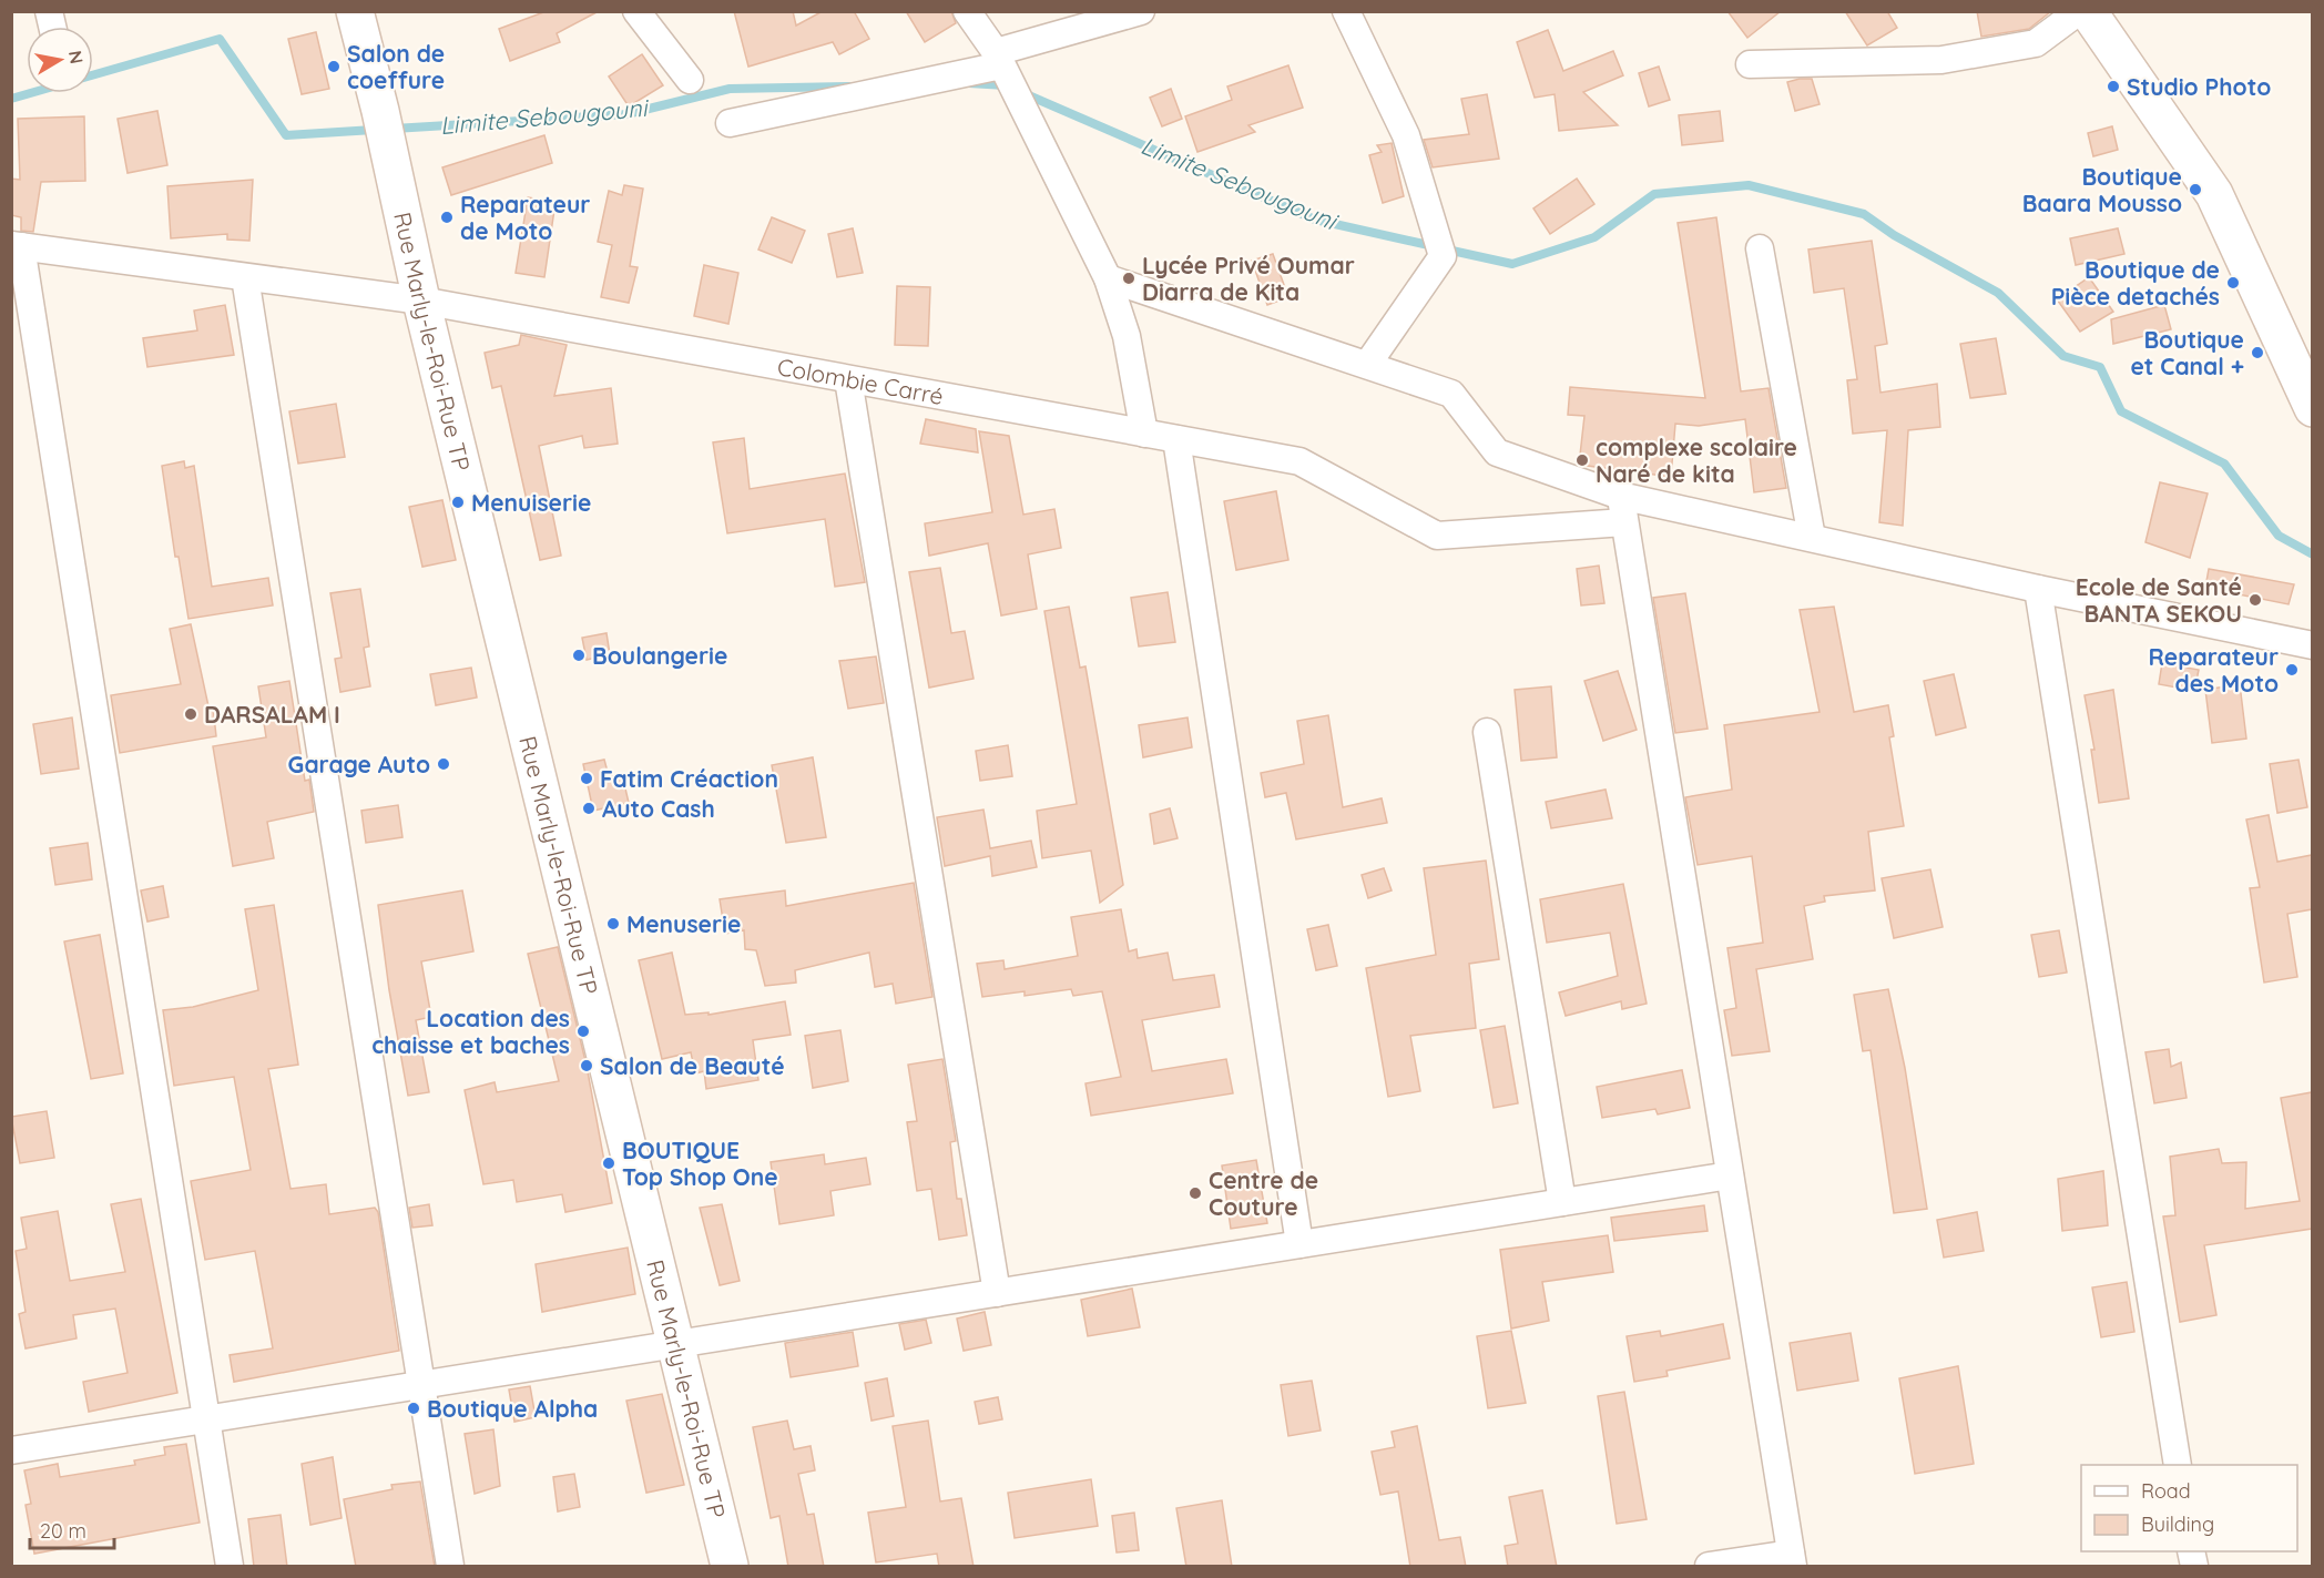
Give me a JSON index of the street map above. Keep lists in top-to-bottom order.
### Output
{
  "streets": {
    "street": ["Rue Marly-le-Roi-Rue TP", "Colombie Carré"]
  },
  "crossings": [
    ["Rue Marly-le-Roi-Rue TP", "Colombie Carré"]
  ],
  "water": ["Limite Sebougouni"],
  "places": [
    "Salon de coeffure",
    "Studio Photo",
    "Boutique Baara Mousso",
    "Reparateur de Moto",
    "Lycée Privé Oumar Diarra de Kita",
    "Boutique de Pièce detachés",
    "Boutique et Canal +",
    "complexe scolaire Naré de kita",
    "Menuiserie",
    "Ecole de Santé BANTA SEKOU",
    "Boulangerie",
    "Reparateur des Moto",
    "DARSALAM I",
    "Garage Auto",
    "Fatim Créaction",
    "Auto Cash",
    "Menuserie",
    "Location des chaisse et baches",
    "Salon de Beauté",
    "BOUTIQUE Top Shop One",
    "Centre de Couture",
    "Boutique Alpha"
  ],
  "legend": ["Road", "Building"],
  "scale_bar": "20 m",
  "north": "right"
}
